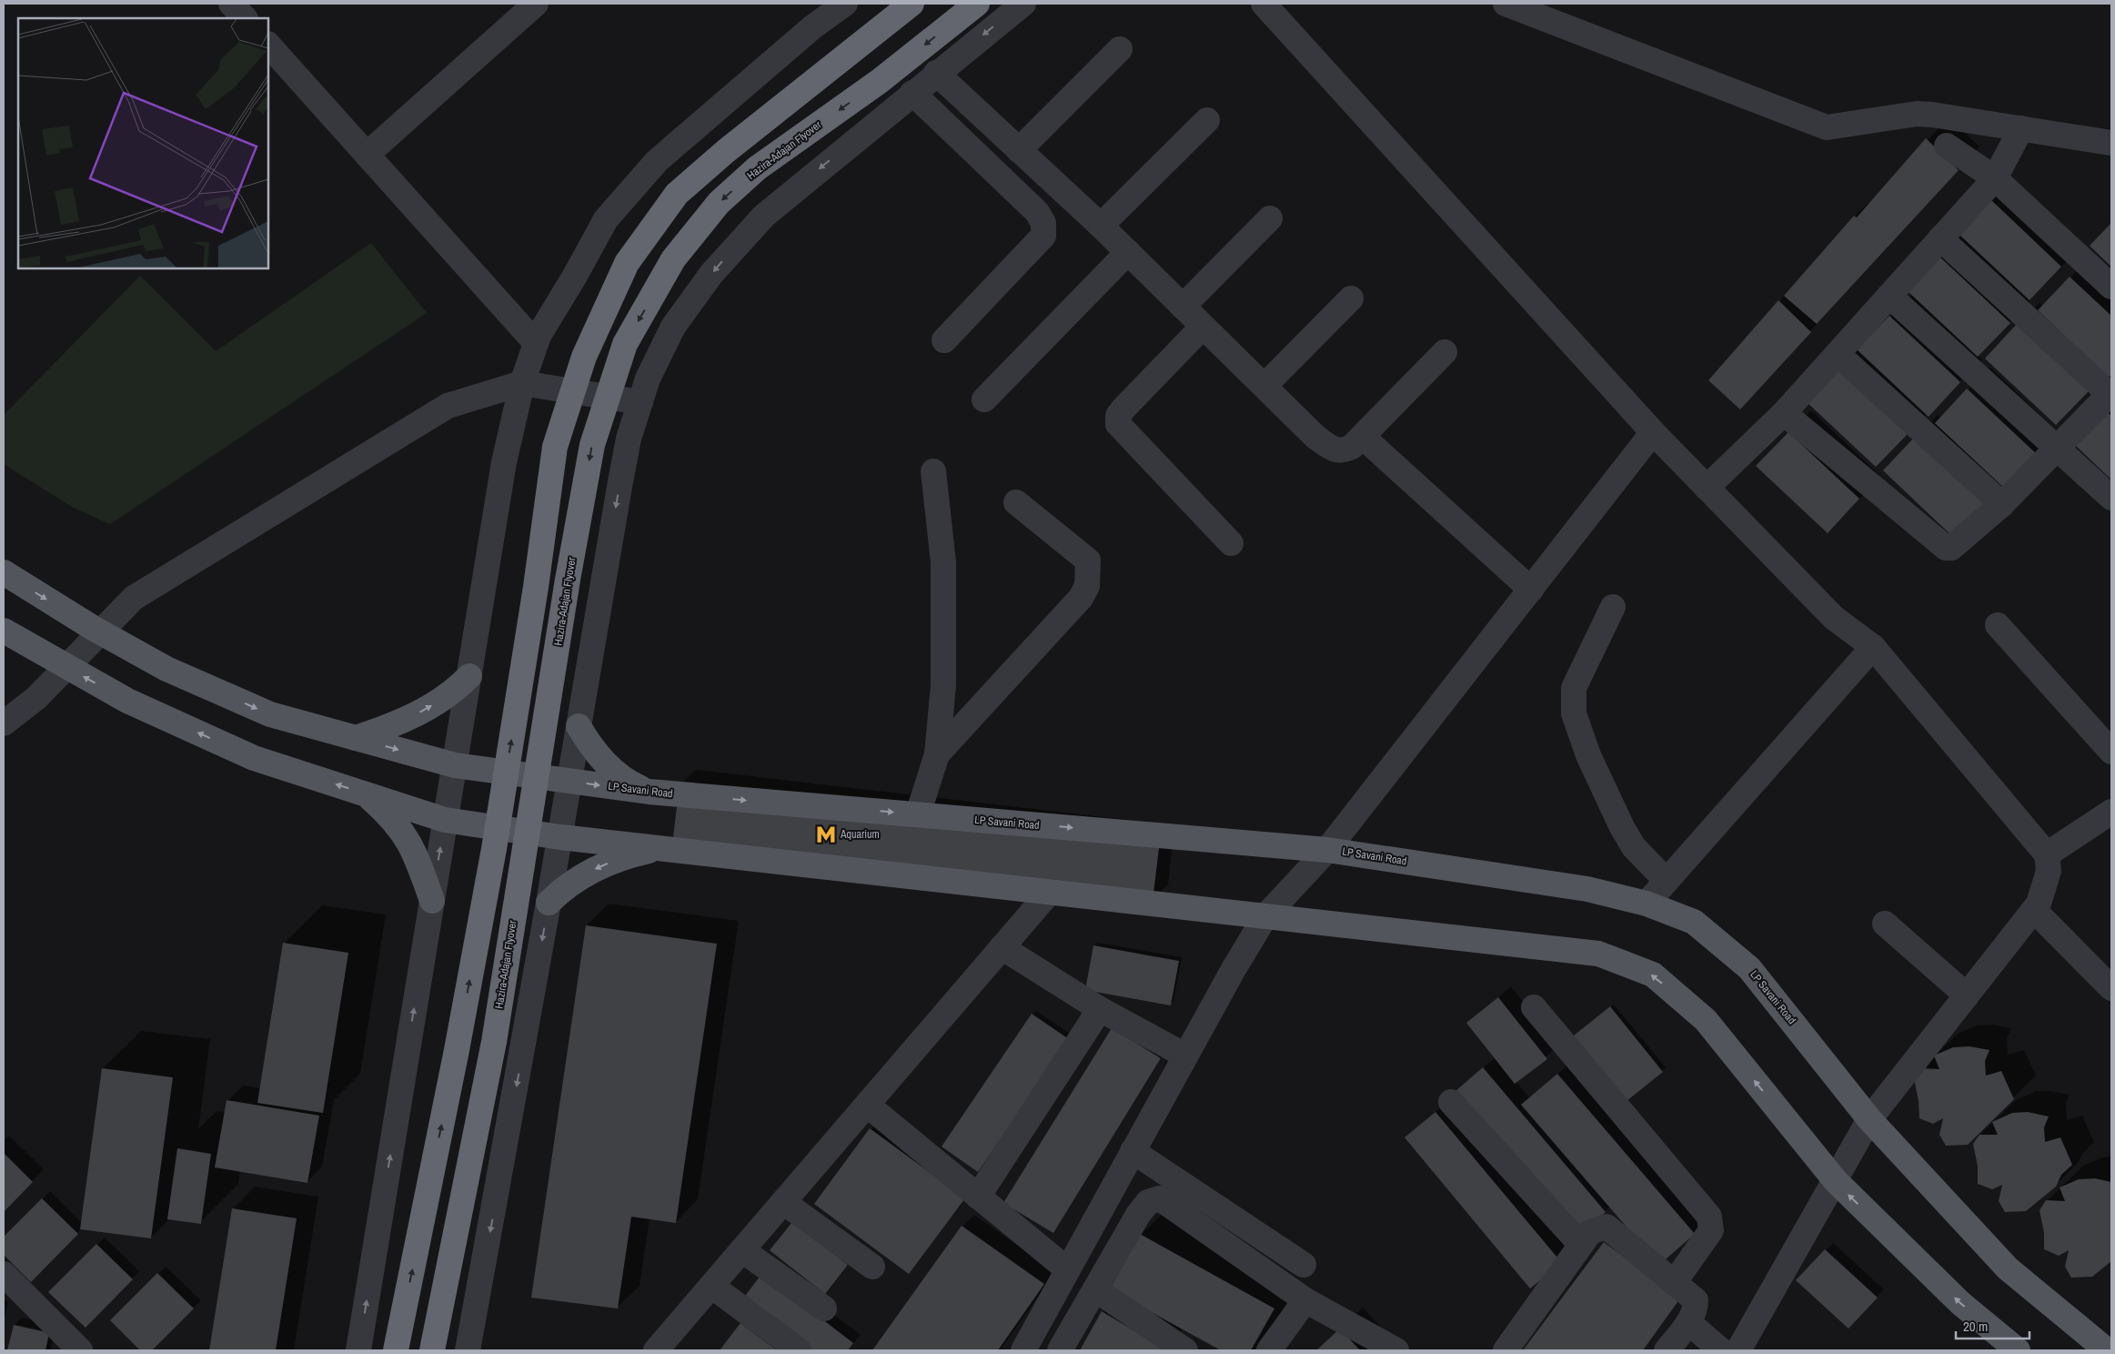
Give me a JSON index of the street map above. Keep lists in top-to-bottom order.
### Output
{
  "streets": {
    "highway": ["Hazira-Adajan Flyover"],
    "main road": ["LP Savani Road"]
  },
  "places": {
    "metro station": ["Aquarium"]
  },
  "scale_bar": "20 m"
}
